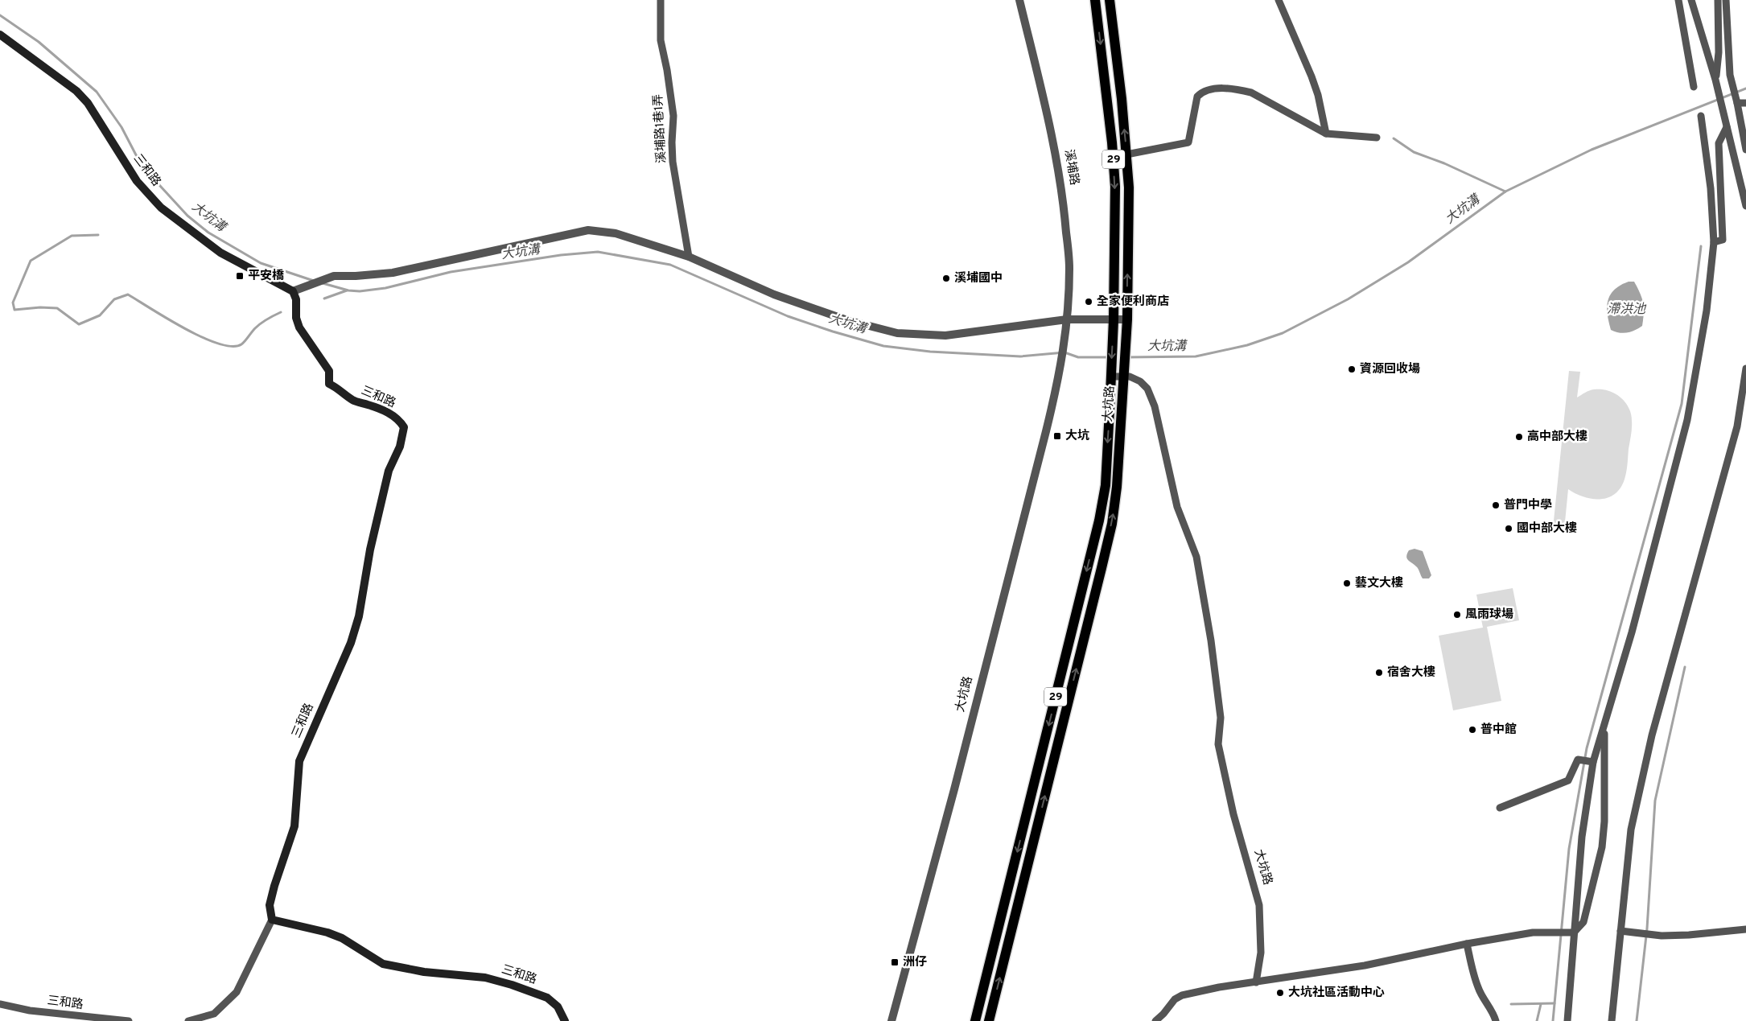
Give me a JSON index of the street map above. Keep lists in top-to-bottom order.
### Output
{
  "streets": {
    "main road": ["29", "三和路", "大坑路"],
    "street": ["溪埔路1巷1弄", "溪埔路"]
  },
  "crossings": [
    ["29", "大坑路"],
    ["溪埔路", "大坑路"]
  ],
  "water": ["大坑溝", "滯洪池"],
  "places": {
    "transit": ["平安橋", "大坑", "洲仔"],
    "other": [
      "溪埔國中",
      "全家便利商店",
      "資源回收場",
      "高中部大樓",
      "普門中學",
      "國中部大樓",
      "藝文大樓",
      "風雨球場",
      "宿舍大樓",
      "普中館",
      "大坑社區活動中心"
    ]
  }
}
